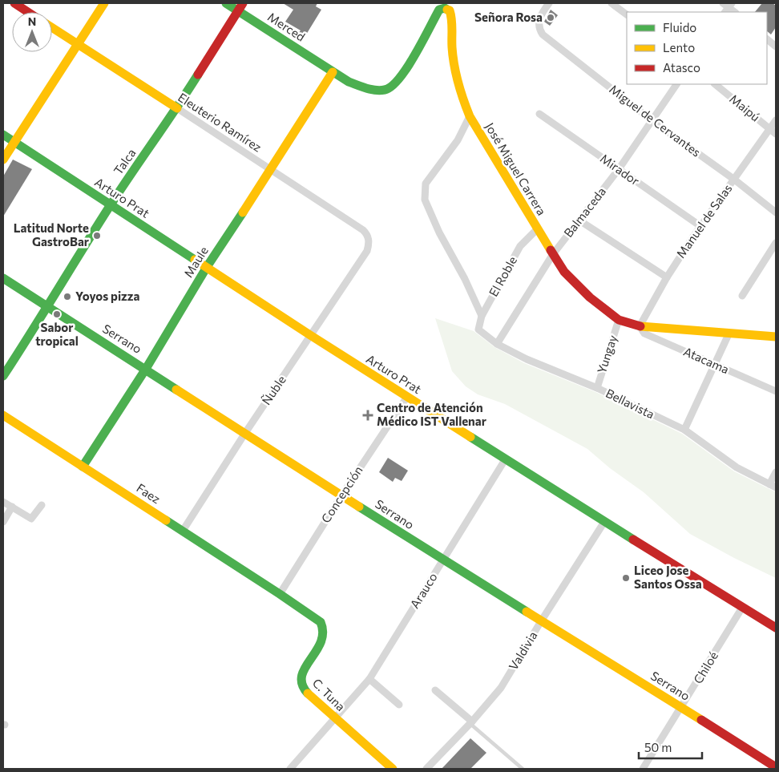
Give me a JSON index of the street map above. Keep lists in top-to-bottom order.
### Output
{
  "streets": {
    "main road": [
      "Merced",
      "Eleuterio Ramírez",
      "Talca",
      "José Miguel Carrera",
      "Arturo Prat",
      "Maule",
      "Serrano",
      "Faez",
      "C. Tuna"
    ],
    "street": [
      "Maipú",
      "Miguel de Cervantes",
      "Mirador",
      "Balmaceda",
      "Manuel de Salas",
      "El Roble",
      "Yungay",
      "Atacama",
      "Ñuble",
      "Bellavista",
      "Concepción",
      "Arauco",
      "Valdivia",
      "Chiloé"
    ]
  },
  "crossings": [
    ["Merced", "Talca"],
    ["Merced", "José Miguel Carrera"],
    ["Merced", "Maule"],
    ["Maipú", "Manuel de Salas"],
    ["Miguel de Cervantes", "Balmaceda"],
    ["Miguel de Cervantes", "Manuel de Salas"],
    ["Eleuterio Ramírez", "Talca"],
    ["Eleuterio Ramírez", "Maule"],
    ["Eleuterio Ramírez", "Ñuble"],
    ["Talca", "Arturo Prat"],
    ["Talca", "Serrano"],
    ["José Miguel Carrera", "Balmaceda"],
    ["José Miguel Carrera", "Manuel de Salas"],
    ["José Miguel Carrera", "Maule"],
    ["José Miguel Carrera", "El Roble"],
    ["José Miguel Carrera", "Yungay"],
    ["José Miguel Carrera", "Atacama"],
    ["Mirador", "Balmaceda"],
    ["Mirador", "Manuel de Salas"],
    ["Arturo Prat", "Maule"],
    ["Arturo Prat", "Ñuble"],
    ["Arturo Prat", "Concepción"],
    ["Arturo Prat", "Arauco"],
    ["Arturo Prat", "Valdivia"],
    ["Arturo Prat", "Chiloé"],
    ["Balmaceda", "Bellavista"],
    ["Manuel de Salas", "Atacama"],
    ["Maule", "Serrano"],
    ["Maule", "Faez"],
    ["El Roble", "Bellavista"],
    ["Serrano", "Ñuble"],
    ["Serrano", "Concepción"],
    ["Serrano", "Arauco"],
    ["Serrano", "Valdivia"],
    ["Serrano", "Chiloé"],
    ["Yungay", "Bellavista"],
    ["Ñuble", "Faez"],
    ["Faez", "Concepción"],
    ["Faez", "C. Tuna"],
    ["Concepción", "C. Tuna"],
    ["Arauco", "C. Tuna"]
  ],
  "places": {
    "other": [
      "Señora Rosa",
      "Latitud Norte GastroBar",
      "Yoyos pizza",
      "Sabor tropical",
      "Liceo Jose Santos Ossa"
    ],
    "health": ["Centro de Atención Médico IST Vallenar"]
  },
  "legend": ["Fluido", "Lento", "Atasco"],
  "scale_bar": "50 m",
  "north": "top"
}
